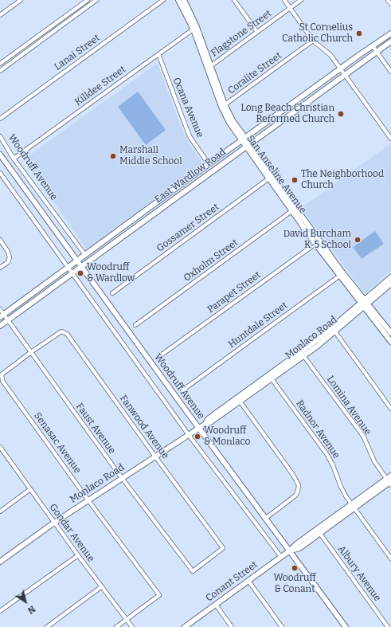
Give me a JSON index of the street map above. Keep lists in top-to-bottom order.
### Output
{
  "streets": {
    "main road": [
      "Woodruff Avenue",
      "San Anseline Avenue",
      "East Wardlow Road",
      "Monlaco Road",
      "Conant Street"
    ],
    "street": [
      "Flagstone Street",
      "Lanai Street",
      "Coralite Street",
      "Killdee Street",
      "Ocana Avenue",
      "Gossamer Street",
      "Oxholm Street",
      "Parapet Street",
      "Huntdale Street",
      "Lomina Avenue",
      "Fanwood Avenue",
      "Faust Avenue",
      "Radnor Avenue",
      "Senasac Avenue",
      "Gondar Avenue",
      "Albury Avenue"
    ]
  },
  "crossings": [
    ["Flagstone Street", "San Anseline Avenue"],
    ["Coralite Street", "San Anseline Avenue"],
    ["Killdee Street", "Ocana Avenue"],
    ["Killdee Street", "Woodruff Avenue"],
    ["Killdee Street", "San Anseline Avenue"],
    ["Ocana Avenue", "East Wardlow Road"],
    ["Woodruff Avenue", "East Wardlow Road"],
    ["Woodruff Avenue", "Monlaco Road"],
    ["Woodruff Avenue", "Conant Street"],
    ["San Anseline Avenue", "East Wardlow Road"],
    ["San Anseline Avenue", "Gossamer Street"],
    ["San Anseline Avenue", "Oxholm Street"],
    ["San Anseline Avenue", "Parapet Street"],
    ["San Anseline Avenue", "Huntdale Street"],
    ["San Anseline Avenue", "Monlaco Road"],
    ["East Wardlow Road", "Faust Avenue"],
    ["Monlaco Road", "Lomina Avenue"],
    ["Monlaco Road", "Fanwood Avenue"],
    ["Monlaco Road", "Faust Avenue"],
    ["Monlaco Road", "Radnor Avenue"],
    ["Monlaco Road", "Senasac Avenue"],
    ["Monlaco Road", "Gondar Avenue"],
    ["Lomina Avenue", "Conant Street"],
    ["Fanwood Avenue", "Faust Avenue"],
    ["Fanwood Avenue", "Senasac Avenue"],
    ["Faust Avenue", "Senasac Avenue"],
    ["Radnor Avenue", "Conant Street"],
    ["Senasac Avenue", "Gondar Avenue"],
    ["Albury Avenue", "Conant Street"]
  ],
  "places": [
    "St Cornelius Catholic Church",
    "Long Beach Christian Reformed Church",
    "Marshall Middle School",
    "The Neighborhood Church",
    "David Burcham K-5 School",
    "Woodruff & Wardlow",
    "Woodruff & Monlaco",
    "Woodruff & Conant"
  ],
  "north": "bottom right"
}
